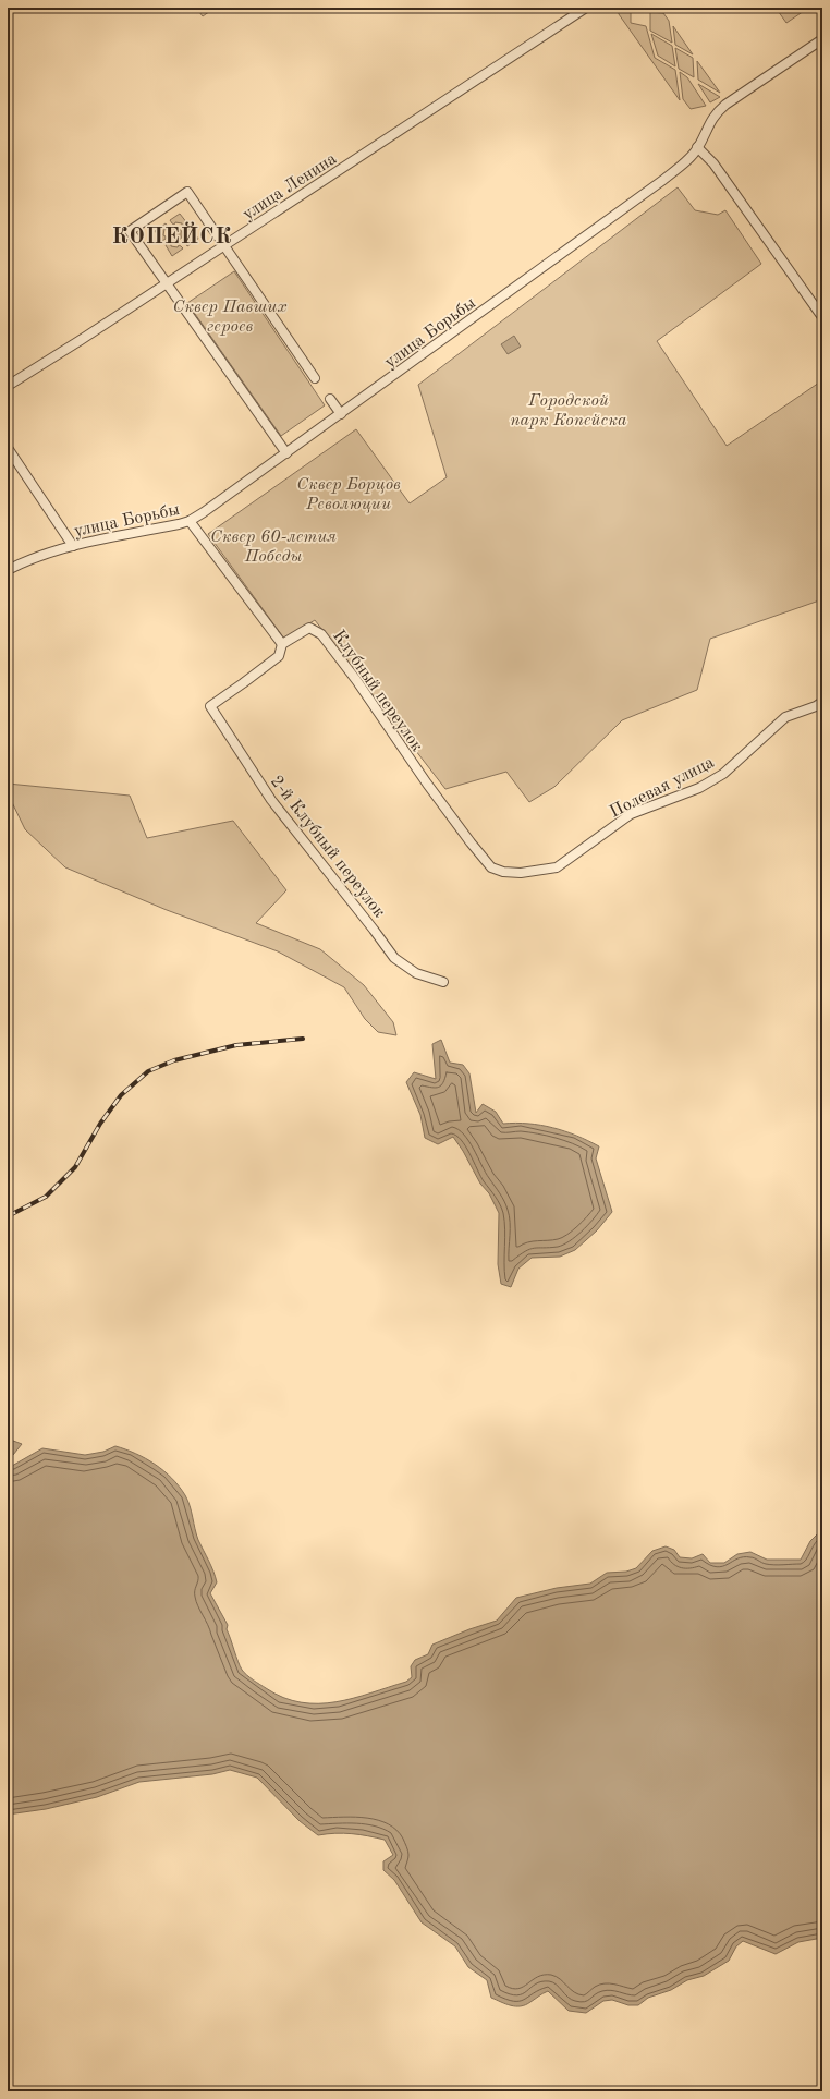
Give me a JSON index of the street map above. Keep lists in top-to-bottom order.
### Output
{
  "streets": {
    "street": [
      "улица Ленина",
      "улица Борьбы",
      "Клубный переулок",
      "Полевая улица",
      "2-й Клубный переулок"
    ]
  },
  "crossings": [
    ["Клубный переулок", "Полевая улица"],
    ["Клубный переулок", "2-й Клубный переулок"]
  ],
  "districts": ["КОПЕЙСК"],
  "parks": [
    "Сквер Павших героев",
    "Городской парк Копейска",
    "Сквер Борцов Революции",
    "Сквер 60-летия Победы"
  ]
}
